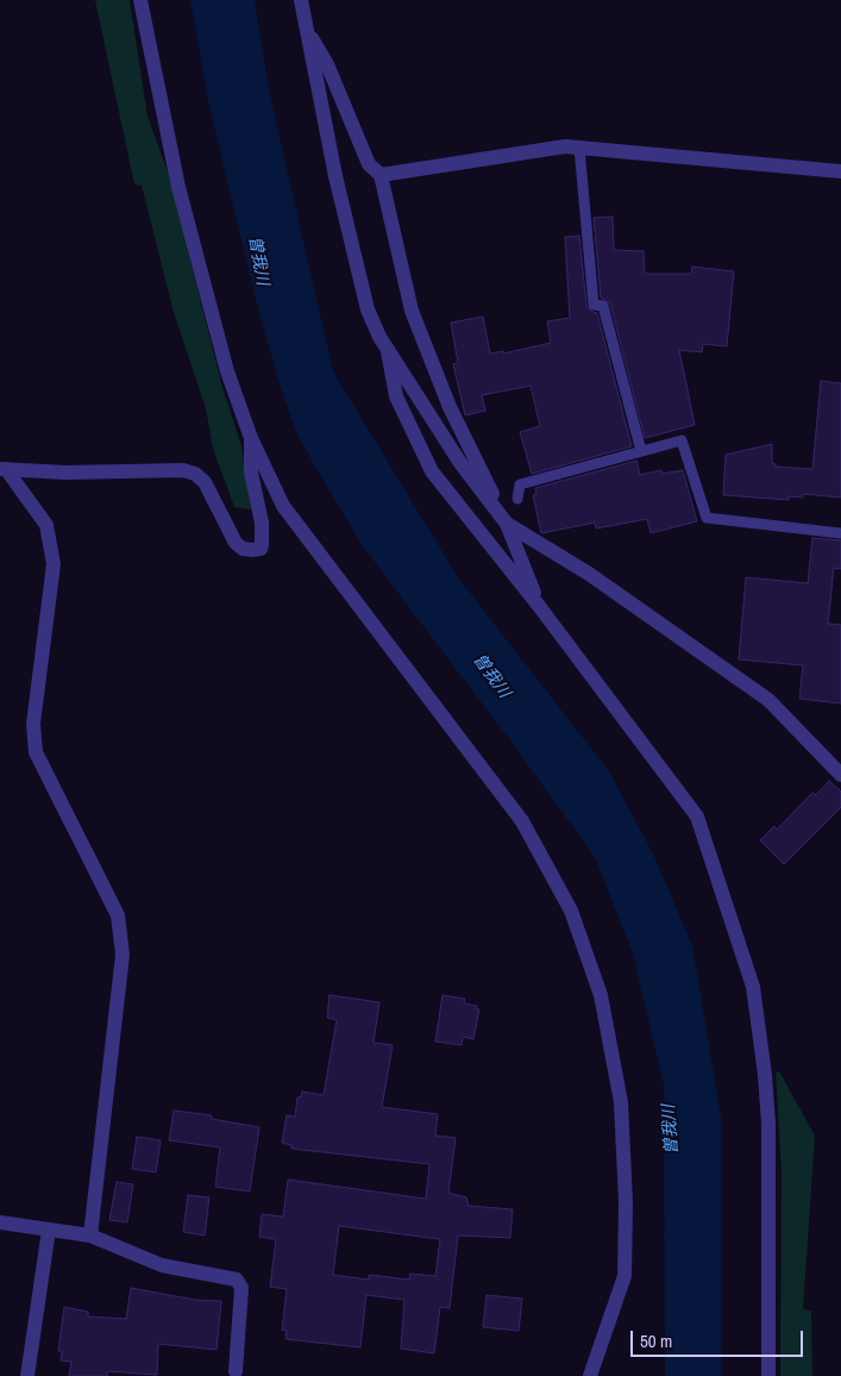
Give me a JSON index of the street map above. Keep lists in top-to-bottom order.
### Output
{
  "water": ["曽我川"],
  "scale_bar": "50 m"
}
